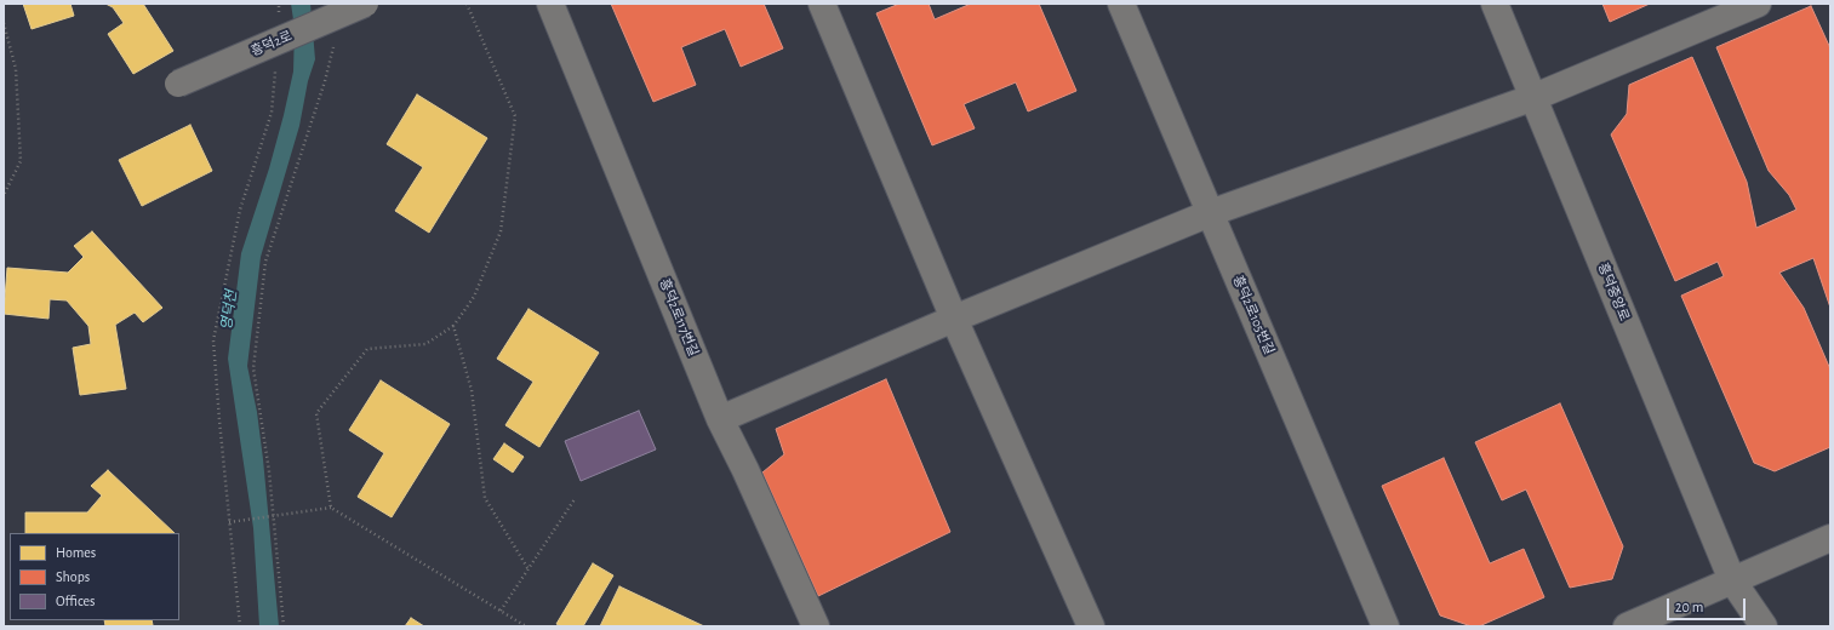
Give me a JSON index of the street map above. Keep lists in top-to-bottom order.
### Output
{
  "streets": {
    "street": [
      "흥덕2로",
      "흥덕중앙로",
      "흥덕2로105번길",
      "흥덕2로117번길"
    ]
  },
  "water": ["영덕천"],
  "legend": ["Homes", "Shops", "Offices"],
  "scale_bar": "20 m"
}
